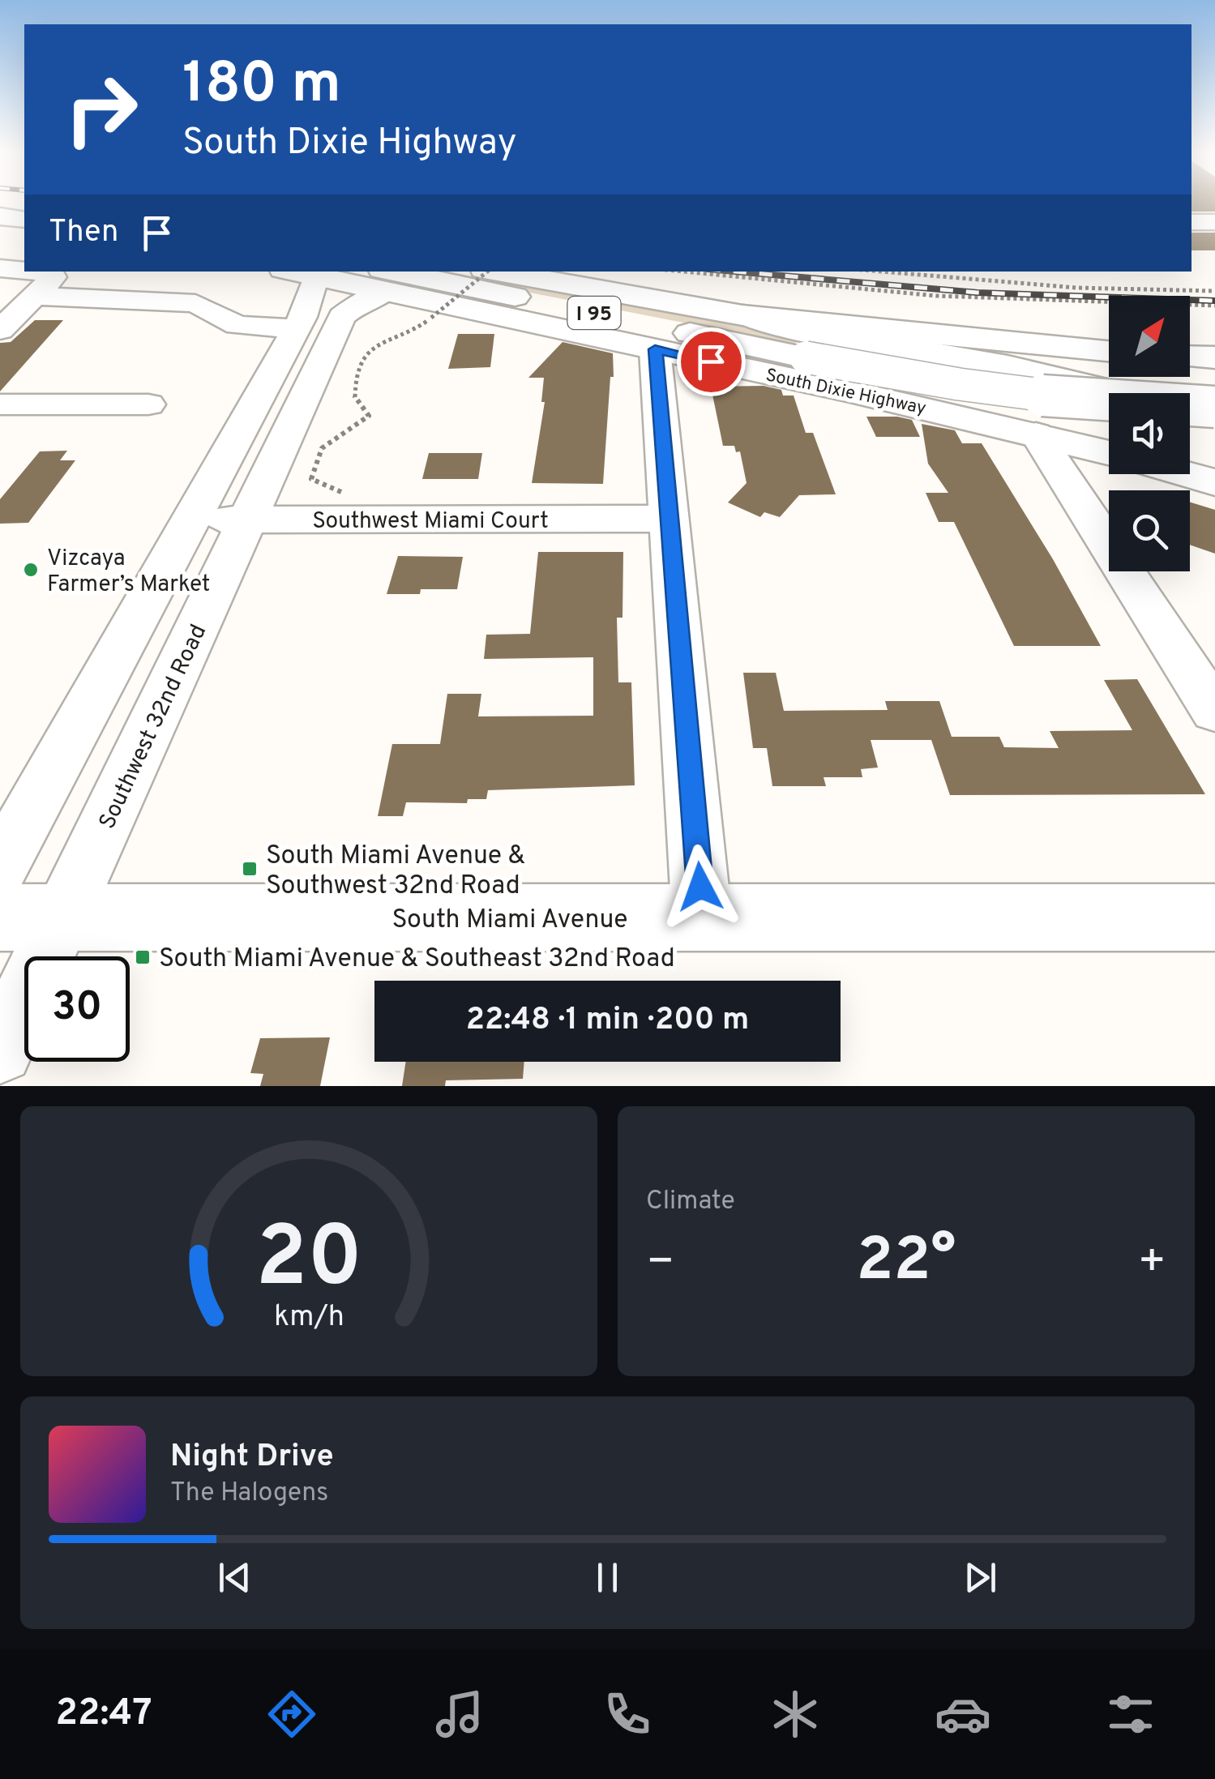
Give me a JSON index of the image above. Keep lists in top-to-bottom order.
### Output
{
  "streets": {
    "main road": ["I 95", "South Dixie Highway", "South Miami Avenue"],
    "street": ["Southwest Miami Court", "Southwest 32nd Road"]
  },
  "crossings": [
    ["I 95", "South Dixie Highway"],
    ["I 95", "Southwest 32nd Road"],
    ["South Dixie Highway", "Southwest 32nd Road"],
    ["Southwest Miami Court", "Southwest 32nd Road"],
    ["Southwest 32nd Road", "South Miami Avenue"]
  ],
  "places": {
    "other": ["Vizcaya Farmer’s Market"],
    "transit": ["South Miami Avenue & Southwest 32nd Road", "South Miami Avenue & Southeast 32nd Road"]
  },
  "north": "top right",
  "page": {
    "turn": ["180 m", "South Dixie Highway"],
    "then": "Then",
    "limit": "30",
    "trip": "22:48 · 1 min · 200 m",
    "tile": "Climate",
    "heat": ["−", "22°", "+"],
    "song": ["Night Drive", "The Halogens"],
    "tabs": "22:47",
    "gauge": ["20", "km/h"]
  }
}
